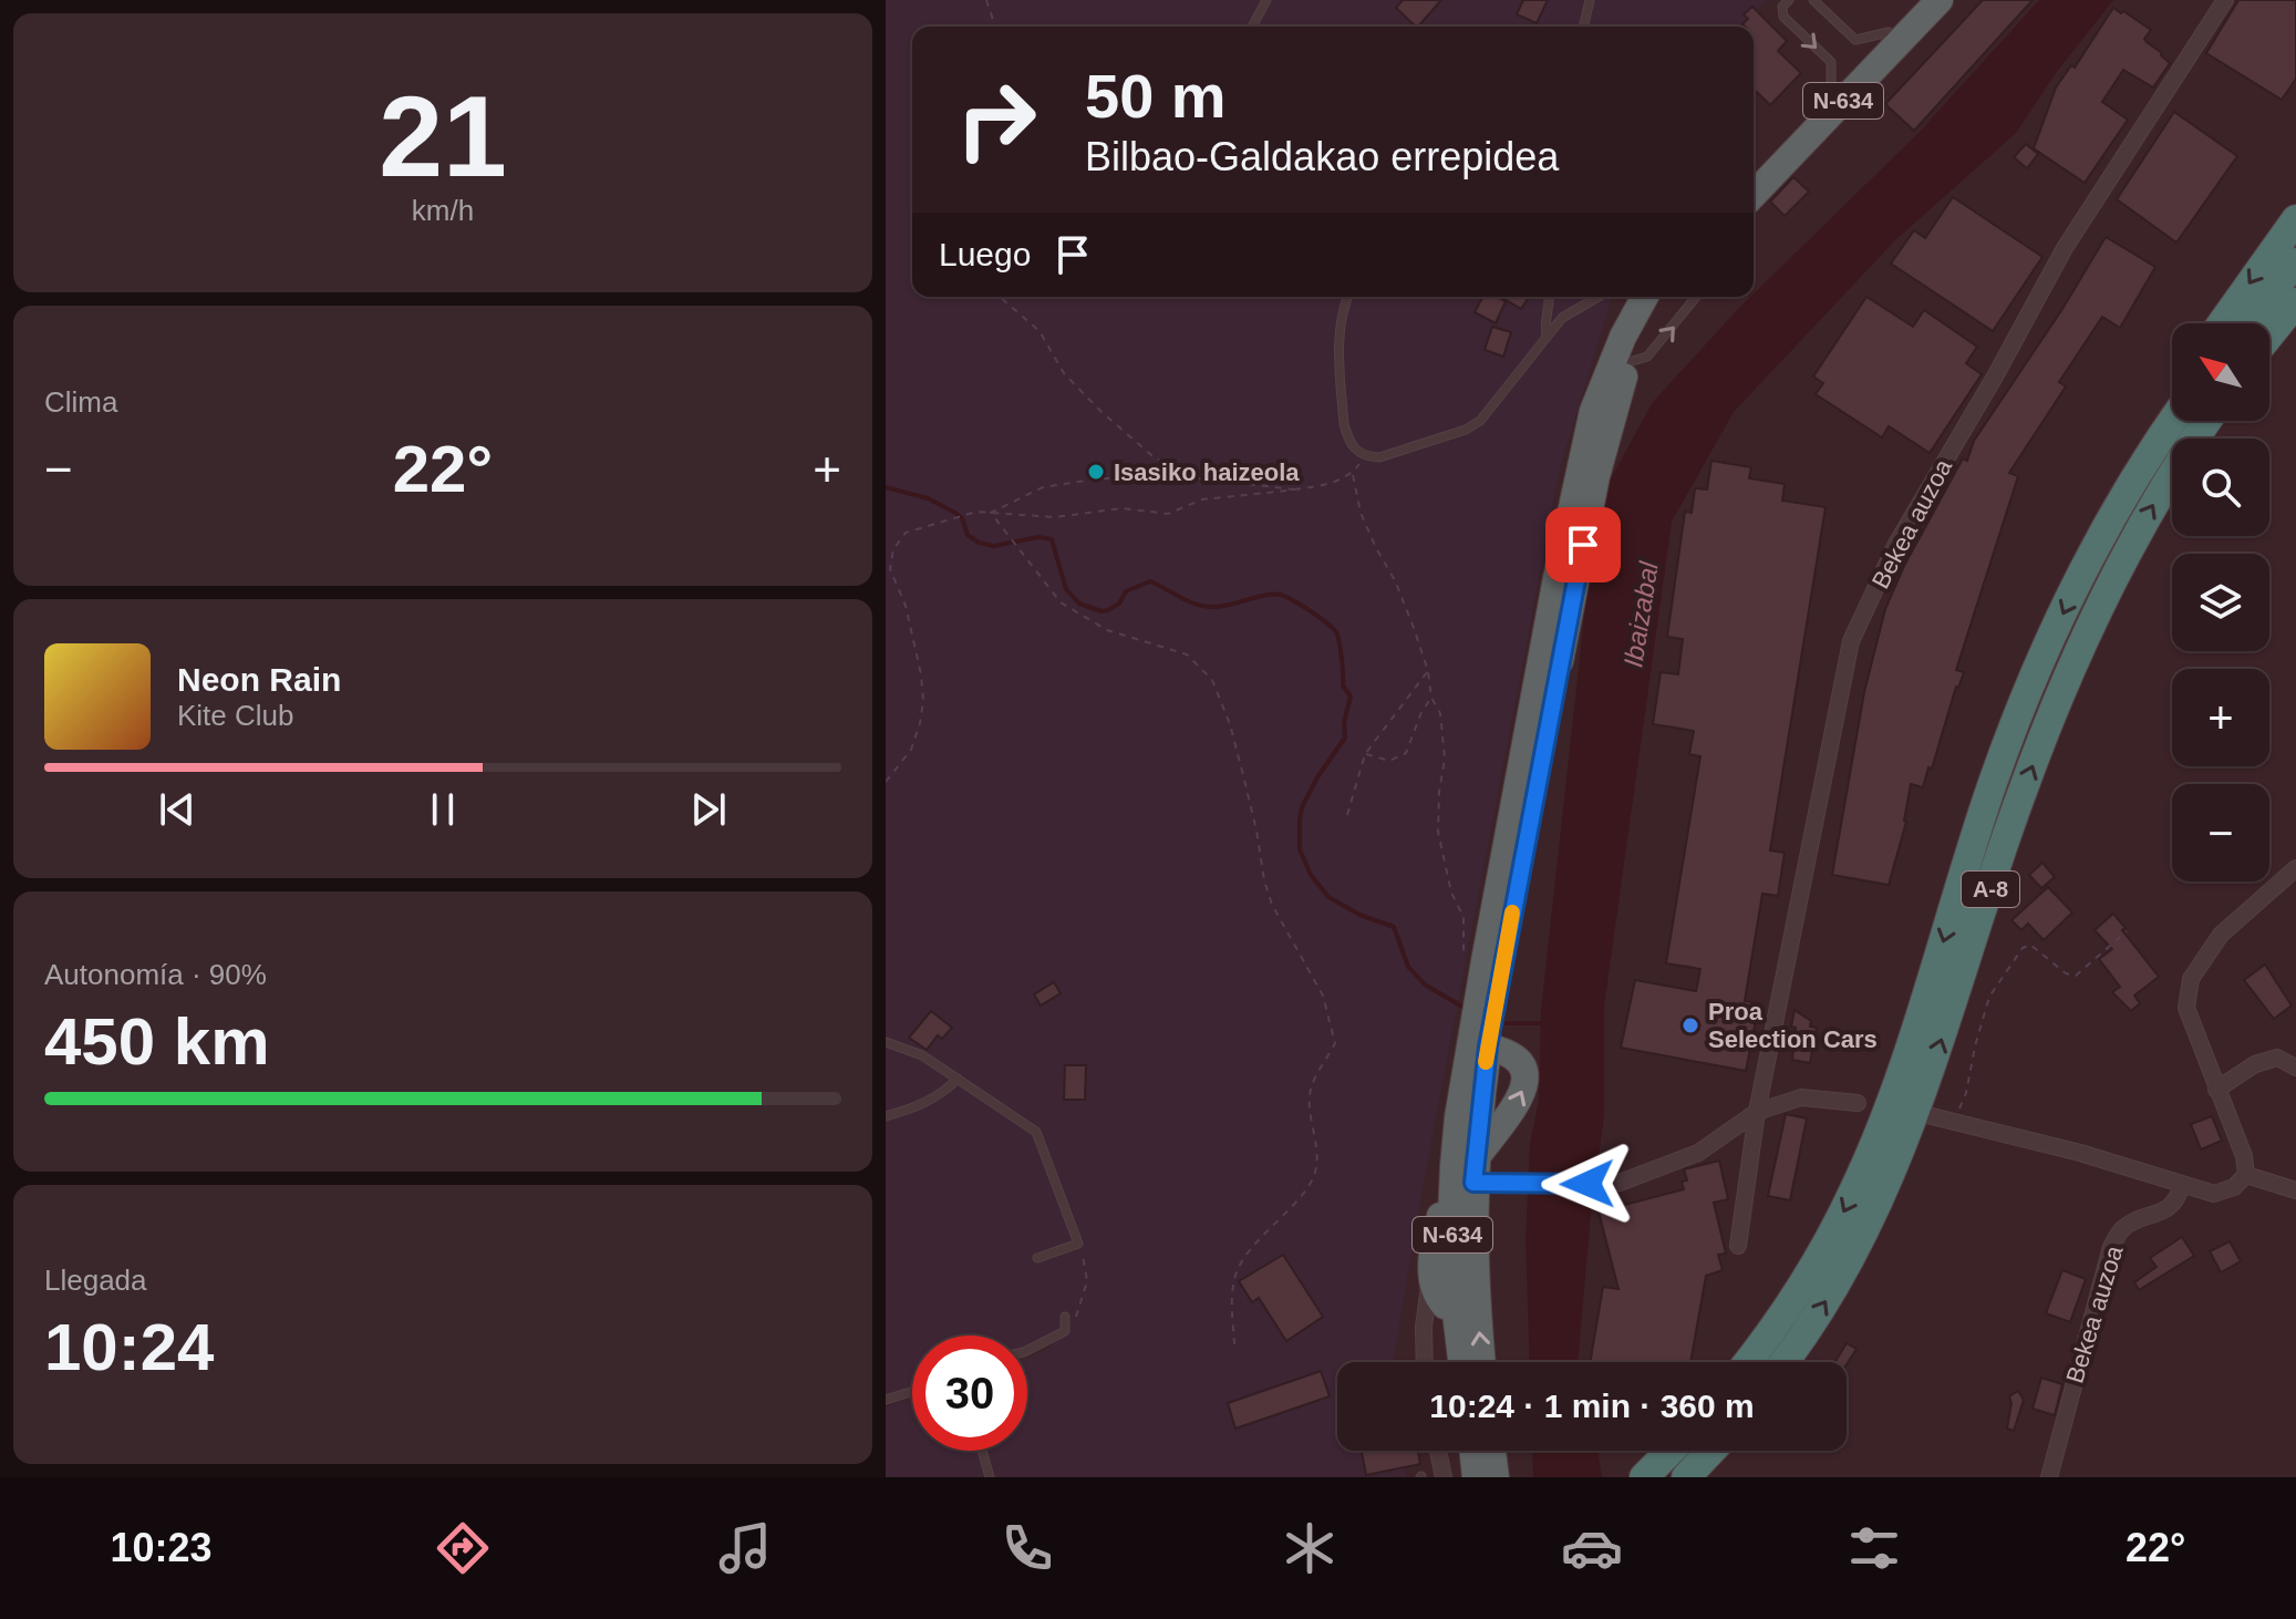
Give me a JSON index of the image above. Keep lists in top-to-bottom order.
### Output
{
  "streets": {
    "highway": ["N-634", "A-8"],
    "street": ["Bekea auzoa"]
  },
  "water": ["Ibaizabal"],
  "places": ["Isasiko haizeola", "Proa Selection Cars"],
  "north": "top left",
  "page": {
    "tile": [
      ["21", "km/h"],
      "Clima",
      ["Autonomía · 90%", "450 km"],
      ["Llegada", "10:24"]
    ],
    "turn": ["50 m", "Bilbao-Galdakao errepidea"],
    "then": "Luego",
    "map_buttons": ["+", "−"],
    "heat": ["−", "22°", "+"],
    "song": ["Neon Rain", "Kite Club"],
    "limit": "30",
    "trip": "10:24 · 1 min · 360 m",
    "tabs": ["10:23", "22°"]
  }
}
